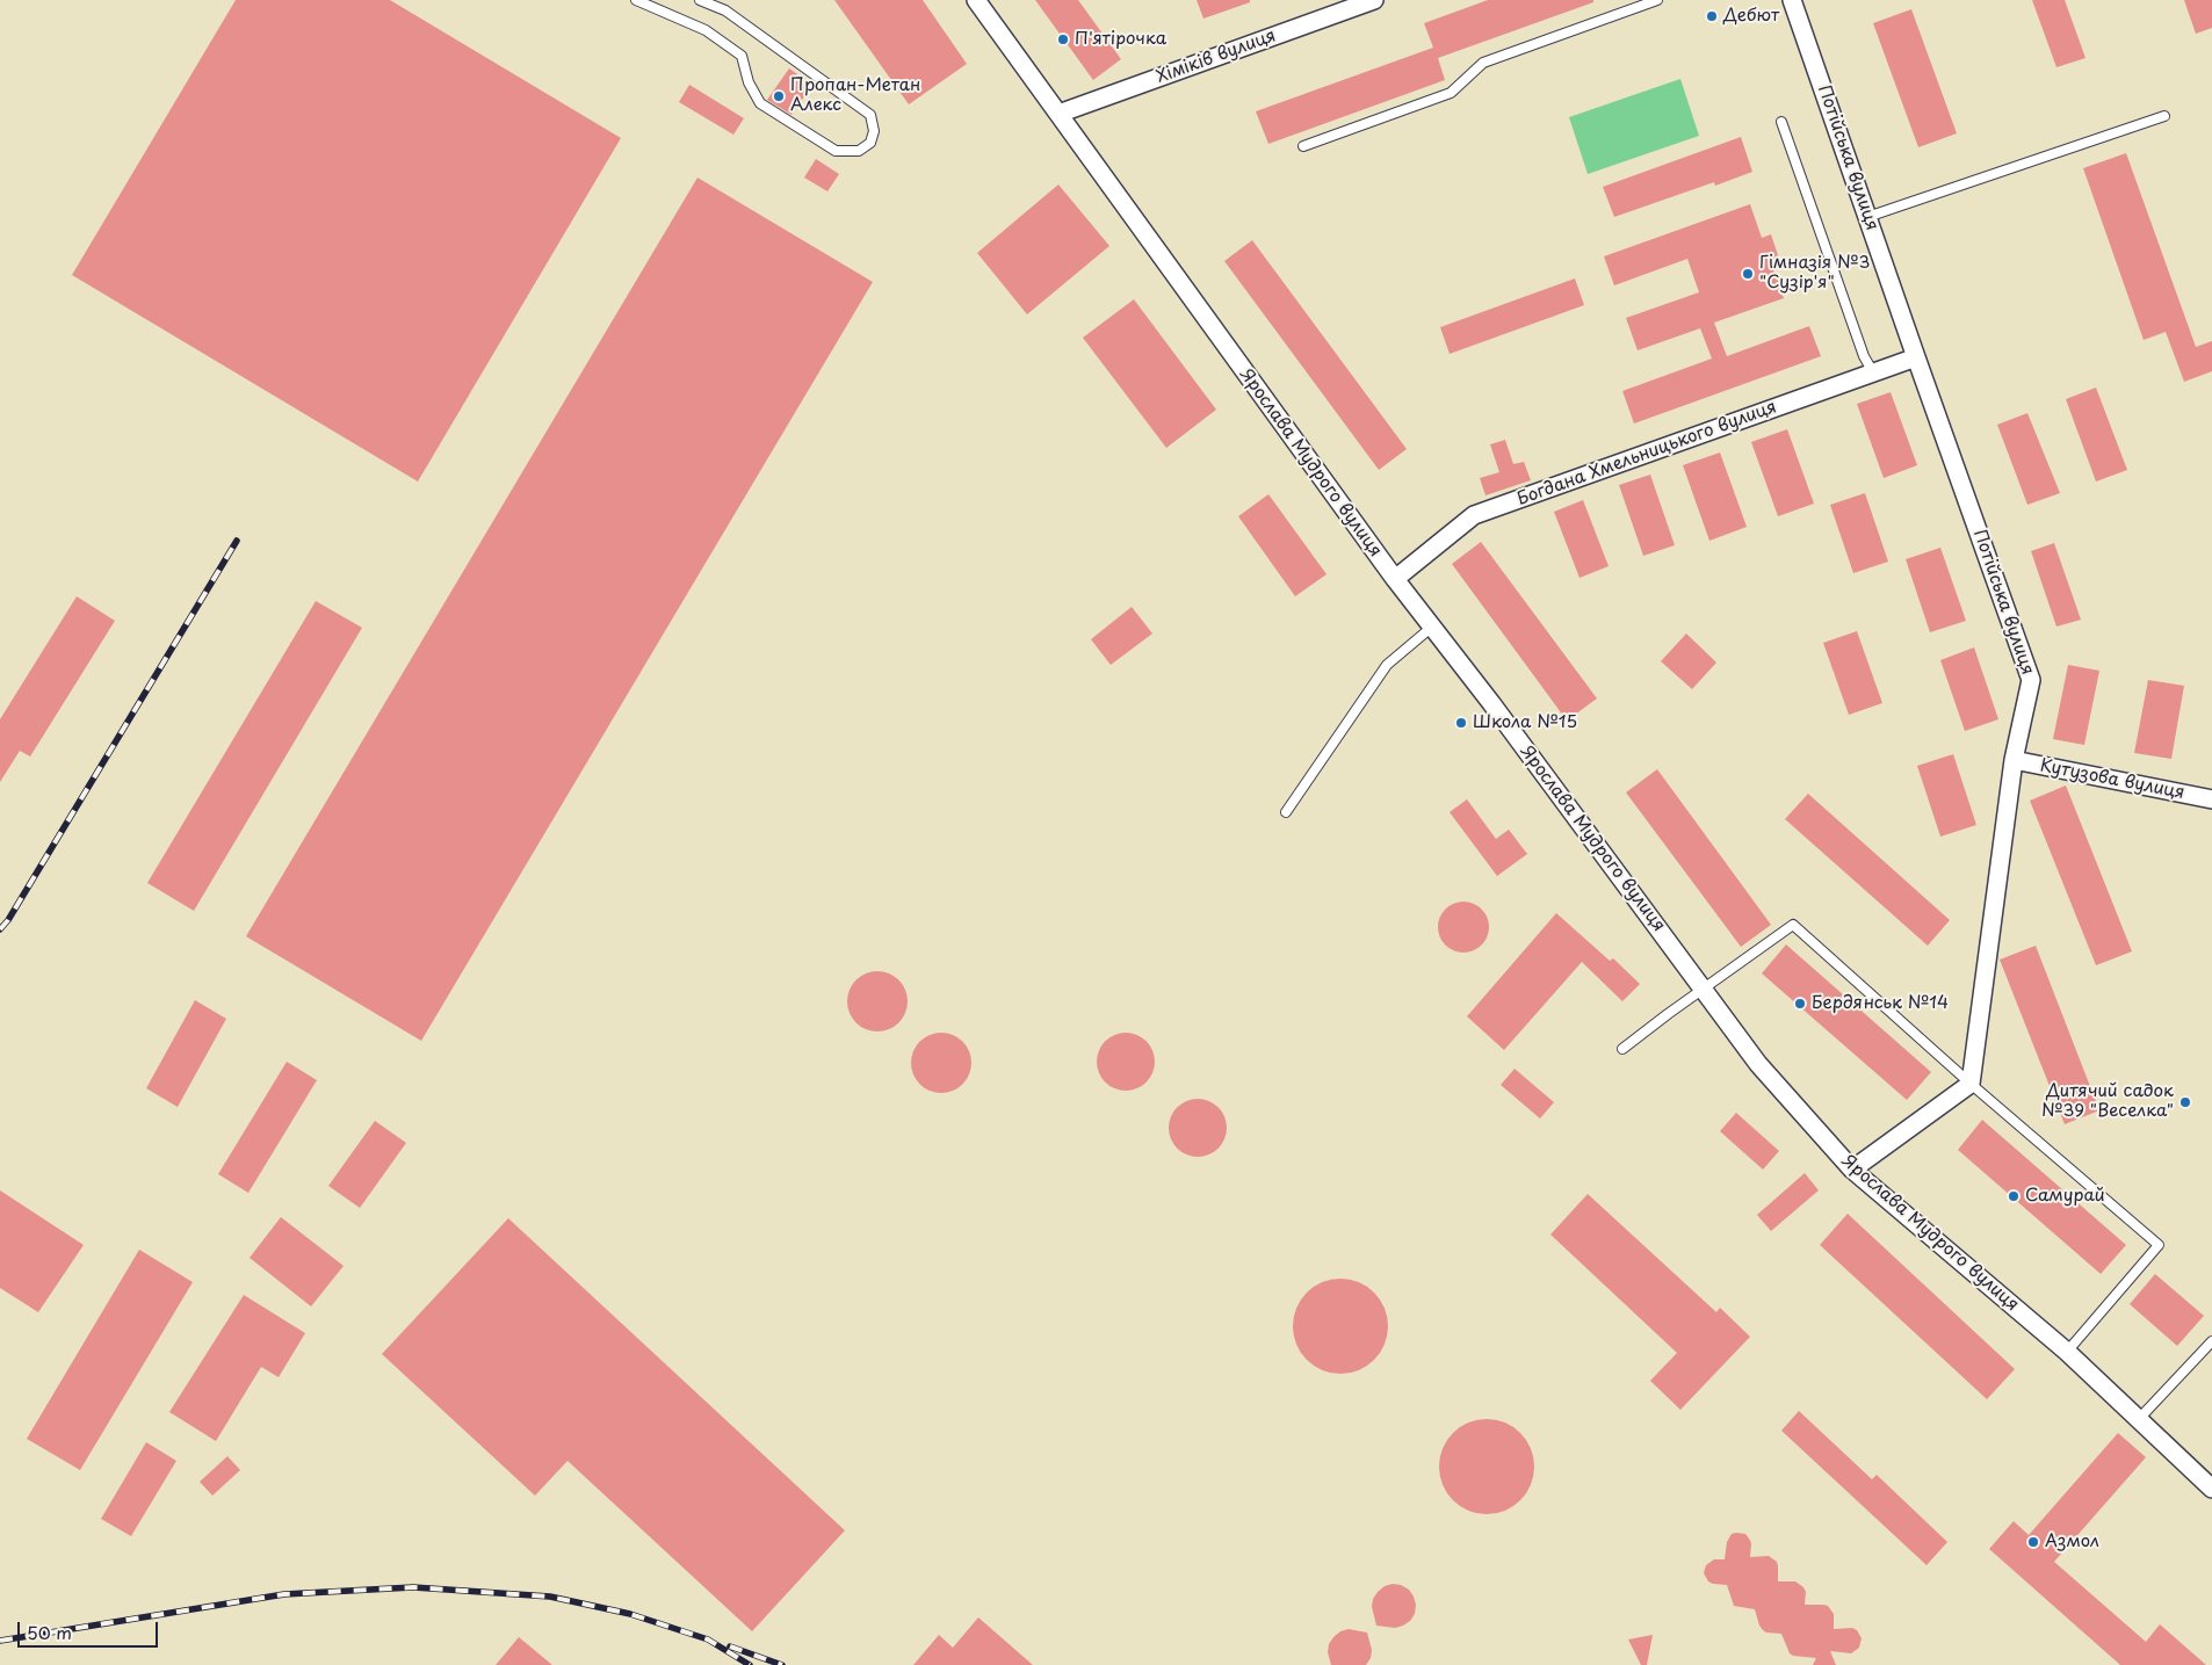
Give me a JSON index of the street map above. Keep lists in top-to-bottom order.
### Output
{
  "streets": {
    "street": [
      "Хіміків вулиця",
      "Потійська вулиця",
      "Богдана Хмельницького вулиця",
      "Ярослава Мудрого вулиця",
      "Кутузова вулиця"
    ]
  },
  "crossings": [
    ["Хіміків вулиця", "Ярослава Мудрого вулиця"],
    ["Потійська вулиця", "Богдана Хмельницького вулиця"],
    ["Потійська вулиця", "Кутузова вулиця"],
    ["Богдана Хмельницького вулиця", "Ярослава Мудрого вулиця"]
  ],
  "places": [
    "Дебют",
    "П'ятірочка",
    "Пропан-Метан Алекс",
    "Гімназія №3 \"Сузір'я\"",
    "Школа №15",
    "Бердянськ №14",
    "Дитячий садок №39 \"Веселка\"",
    "Самурай",
    "Азмол"
  ],
  "scale_bar": "50 m"
}
